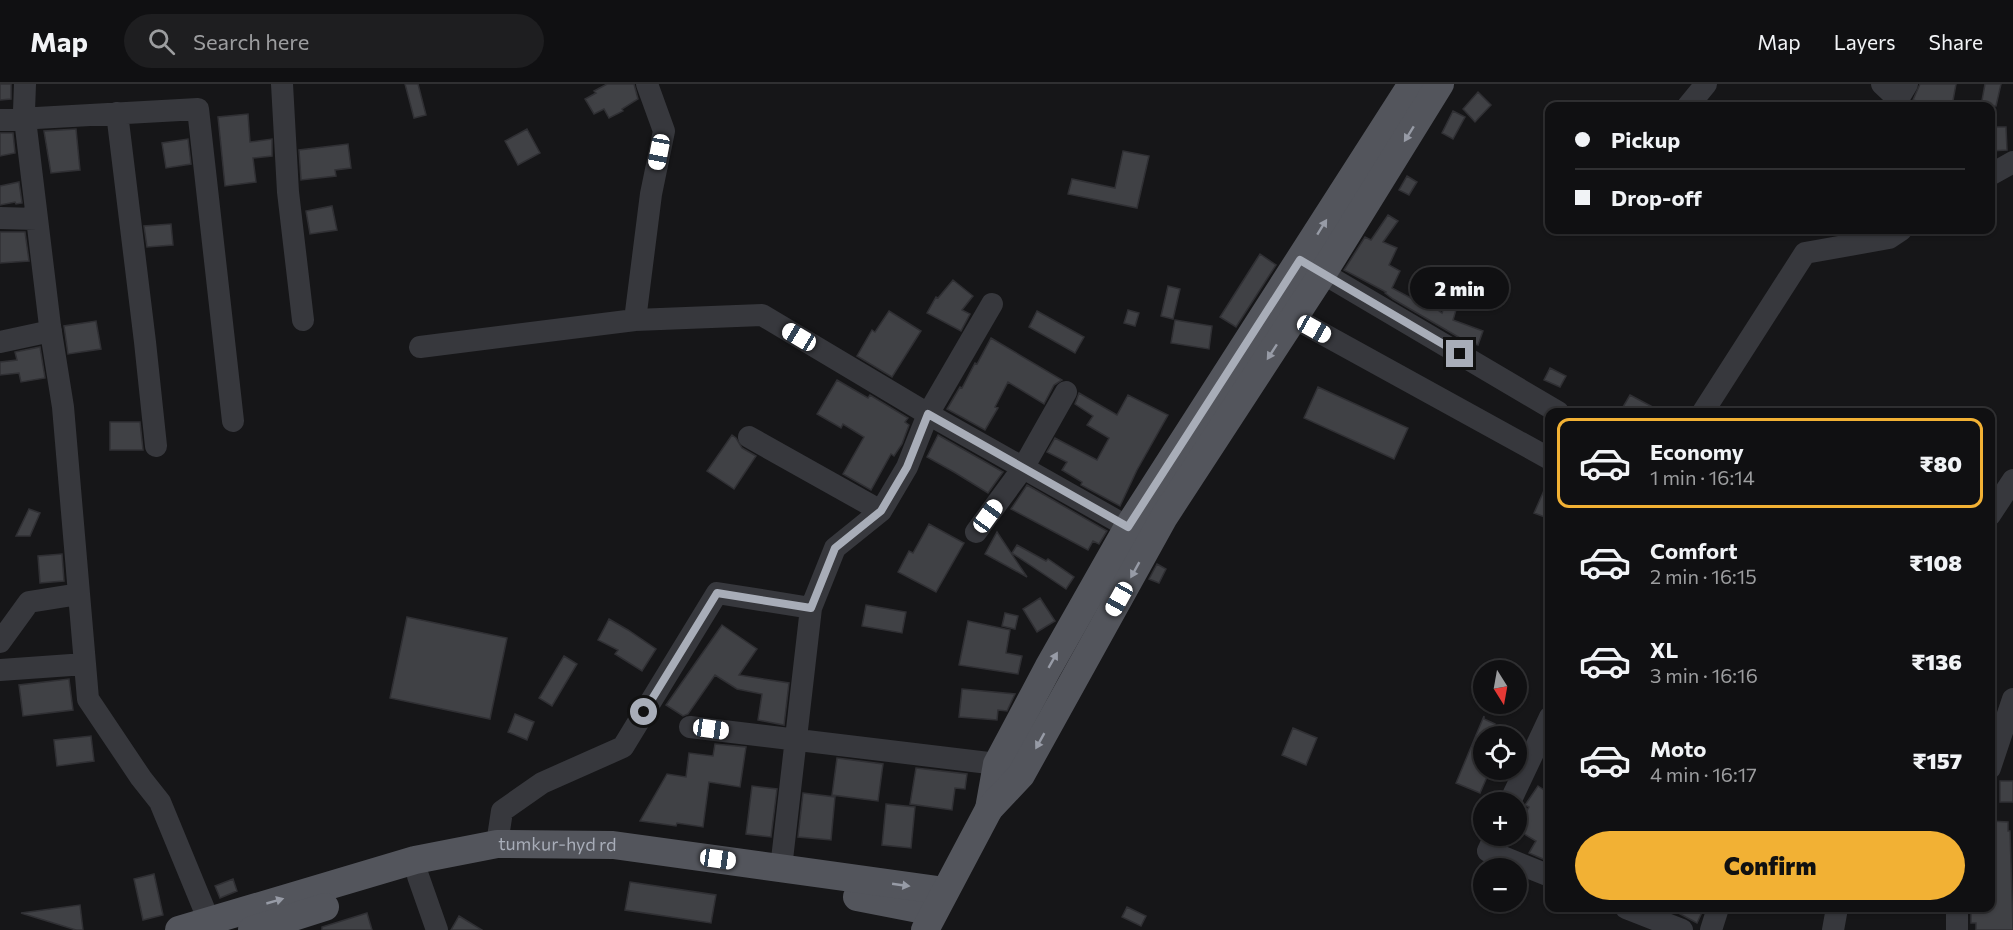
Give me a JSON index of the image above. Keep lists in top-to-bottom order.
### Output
{
  "streets": {
    "main road": ["tumkur-hyd rd"]
  },
  "north": "bottom",
  "page": {
    "header": "Map",
    "search": "Search here",
    "nav": ["Map", "Layers", "Share"],
    "banner": ["Pickup", "Drop-off"],
    "bubble": "2 min",
    "list": [
      {
        "name": "Economy",
        "note": "1 min · 16:14",
        "value": "₹80"
      },
      {
        "name": "Comfort",
        "note": "2 min · 16:15",
        "value": "₹108"
      },
      {
        "name": "XL",
        "note": "3 min · 16:16",
        "value": "₹136"
      },
      {
        "name": "Moto",
        "note": "4 min · 16:17",
        "value": "₹157"
      }
    ],
    "map_buttons": ["+", "−"],
    "buttons": "Confirm"
  }
}
